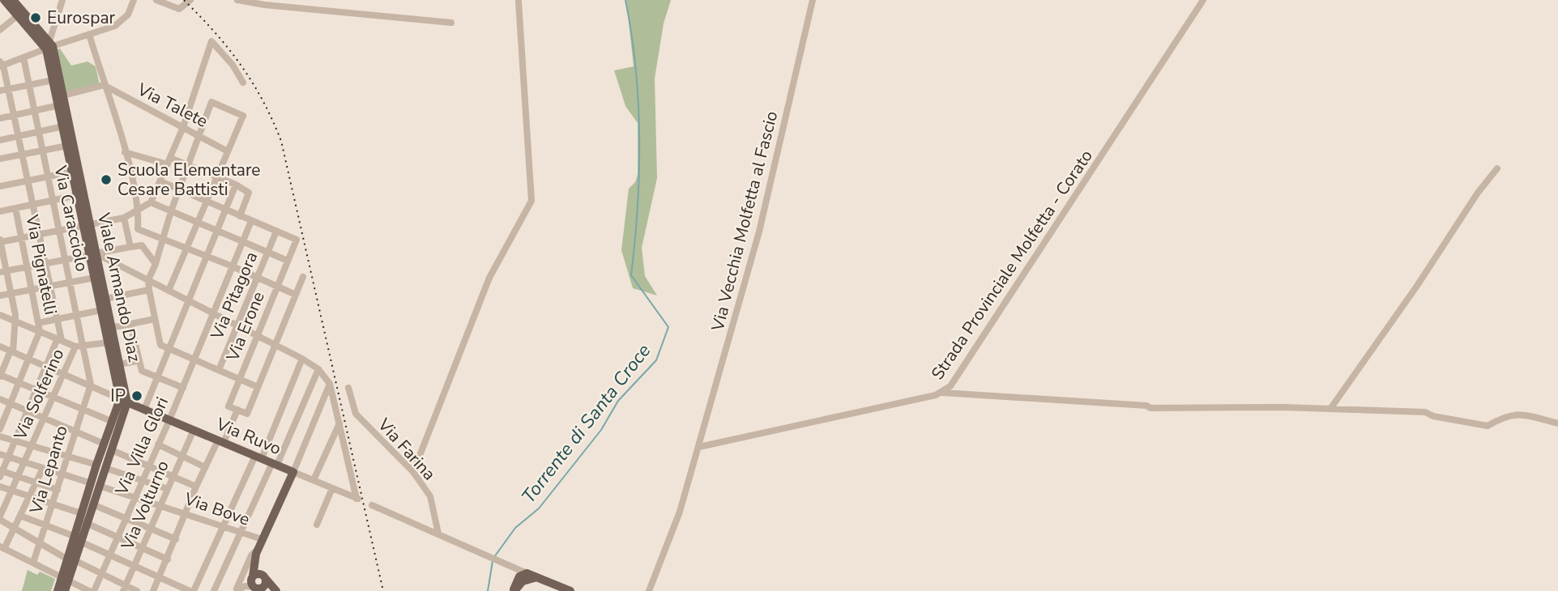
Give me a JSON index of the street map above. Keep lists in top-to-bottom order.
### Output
{
  "streets": {
    "main road": ["Viale Armando Diaz", "Via Ruvo"],
    "street": [
      "Via Talete",
      "Via Caracciolo",
      "Via Vecchia Molfetta al Fascio",
      "Via Pignatelli",
      "Strada Provinciale Molfetta - Corato",
      "Via Pitagora",
      "Via Erone",
      "Via Solferino",
      "Via Villa Glori",
      "Via Farina",
      "Via Lepanto",
      "Via Volturno",
      "Via Bove"
    ]
  },
  "crossings": [
    ["Via Caracciolo", "Via Solferino"],
    ["Via Caracciolo", "Via Lepanto"],
    ["Via Vecchia Molfetta al Fascio", "Strada Provinciale Molfetta - Corato"],
    ["Viale Armando Diaz", "Via Ruvo"],
    ["Via Pitagora", "Via Erone"],
    ["Via Solferino", "Via Bove"],
    ["Via Ruvo", "Via Villa Glori"],
    ["Via Ruvo", "Via Volturno"],
    ["Via Villa Glori", "Via Bove"],
    ["Via Lepanto", "Via Bove"],
    ["Via Volturno", "Via Bove"]
  ],
  "water": ["Torrente di Santa Croce"],
  "places": ["Eurospar", "Scuola Elementare Cesare Battisti", "IP"]
}
